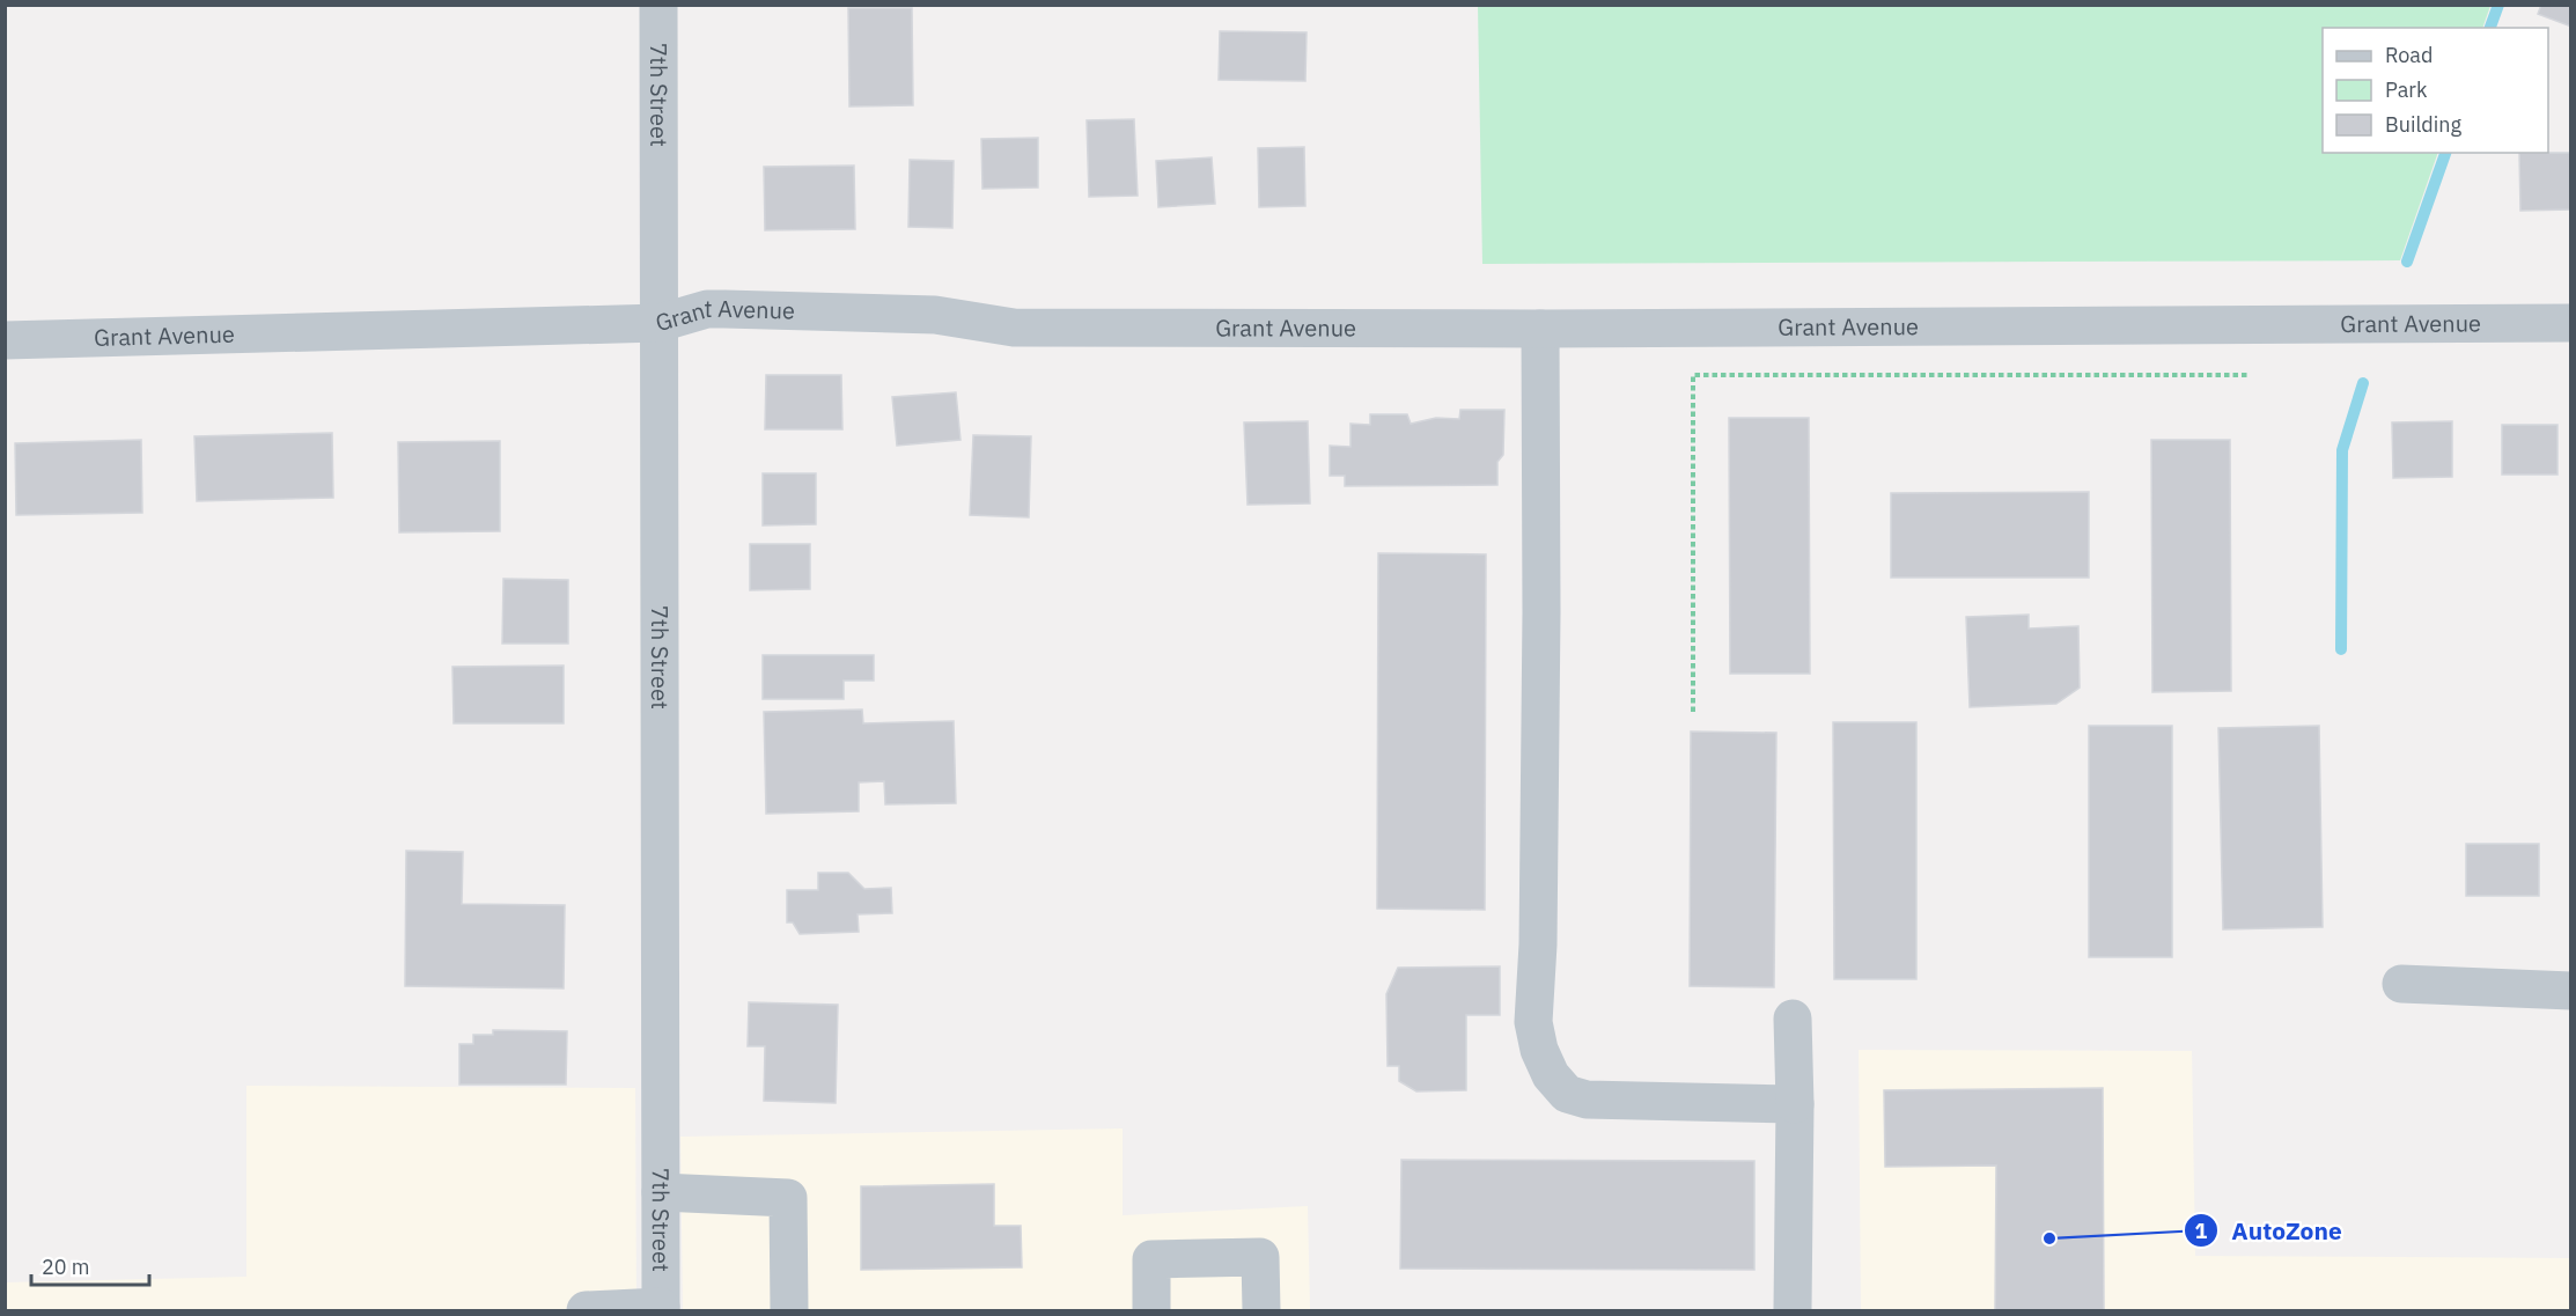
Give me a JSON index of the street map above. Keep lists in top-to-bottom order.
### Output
{
  "streets": {
    "street": ["7th Street", "Grant Avenue"]
  },
  "crossings": [
    ["7th Street", "Grant Avenue"]
  ],
  "places": ["AutoZone"],
  "legend": ["Road", "Park", "Building"],
  "scale_bar": "20 m"
}
